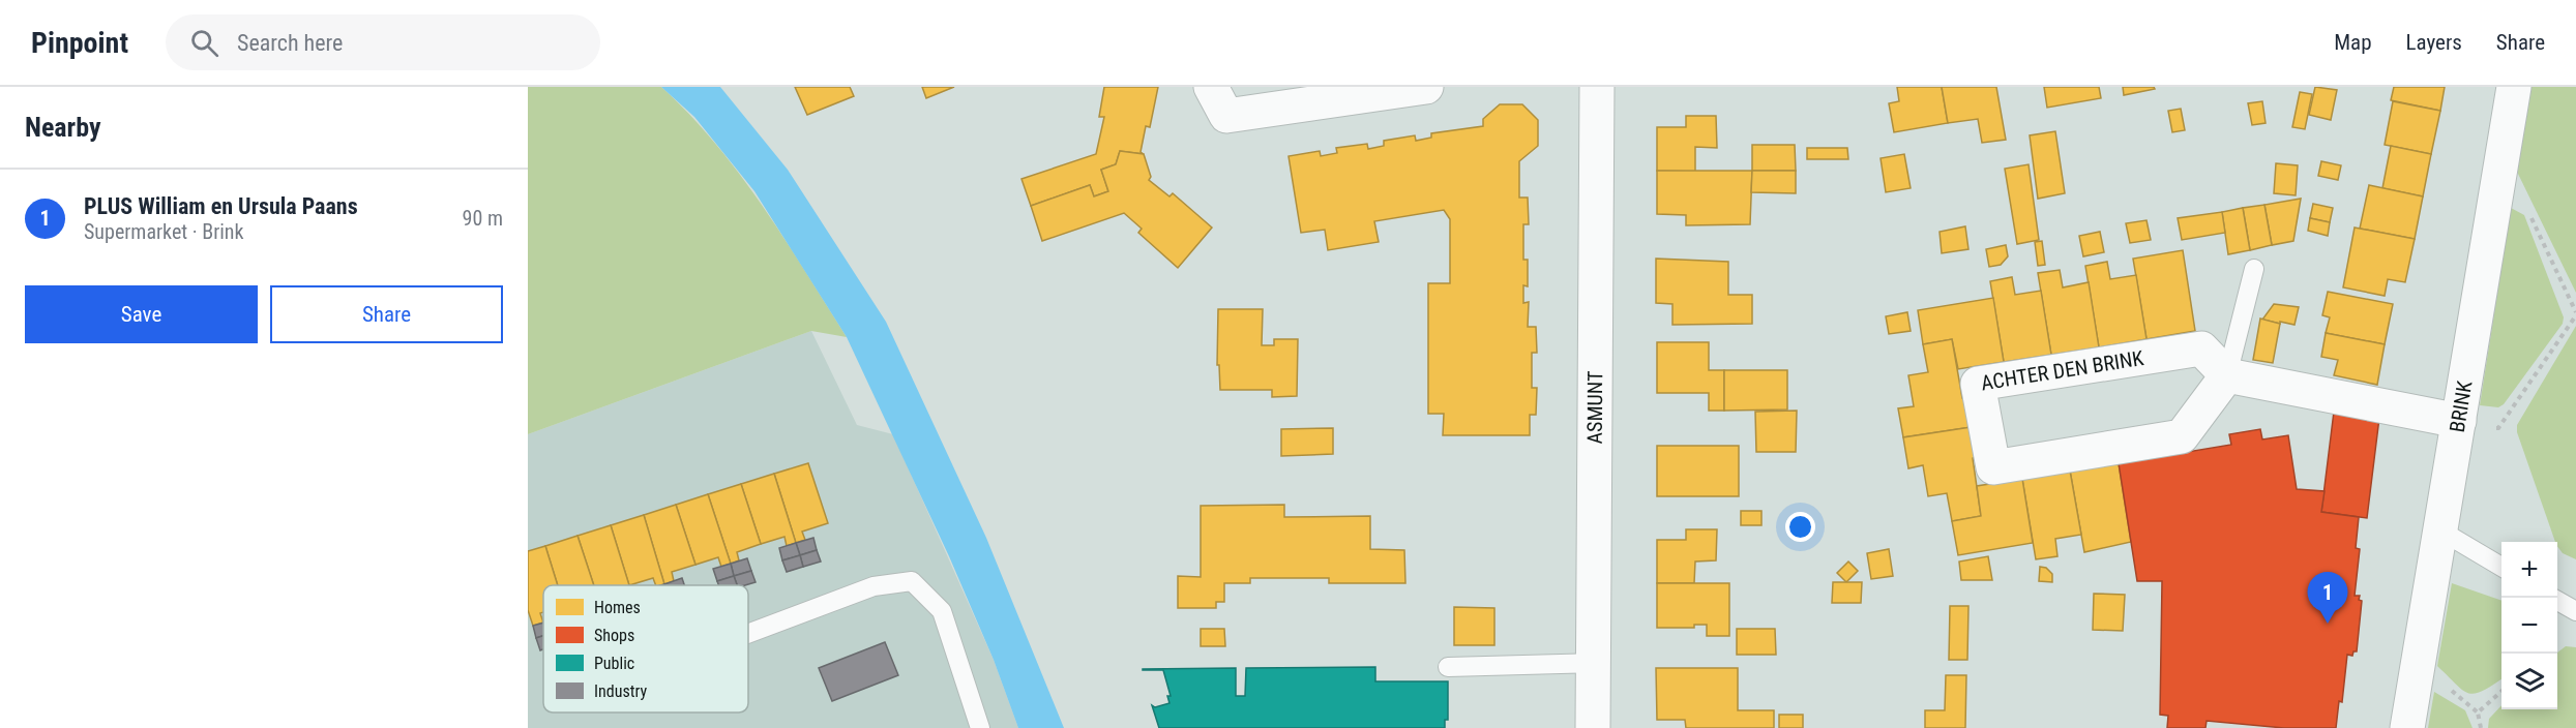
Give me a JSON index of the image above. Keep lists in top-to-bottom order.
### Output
{
  "streets": {
    "street": ["ACHTER DEN BRINK", "ASMUNT", "BRINK"]
  },
  "legend": [
    "Homes",
    "Shops",
    "Public",
    "Industry"
  ],
  "page": {
    "header": "Pinpoint",
    "search": "Search here",
    "nav": ["Map", "Layers", "Share"],
    "heading": "Nearby",
    "list": [
      {
        "mark": "1",
        "name": "PLUS William en Ursula Paans",
        "note": "Supermarket · Brink",
        "value": "90 m"
      }
    ],
    "buttons": ["Save", "Share"],
    "map_buttons": ["+", "−"],
    "pins": "1"
  }
}
